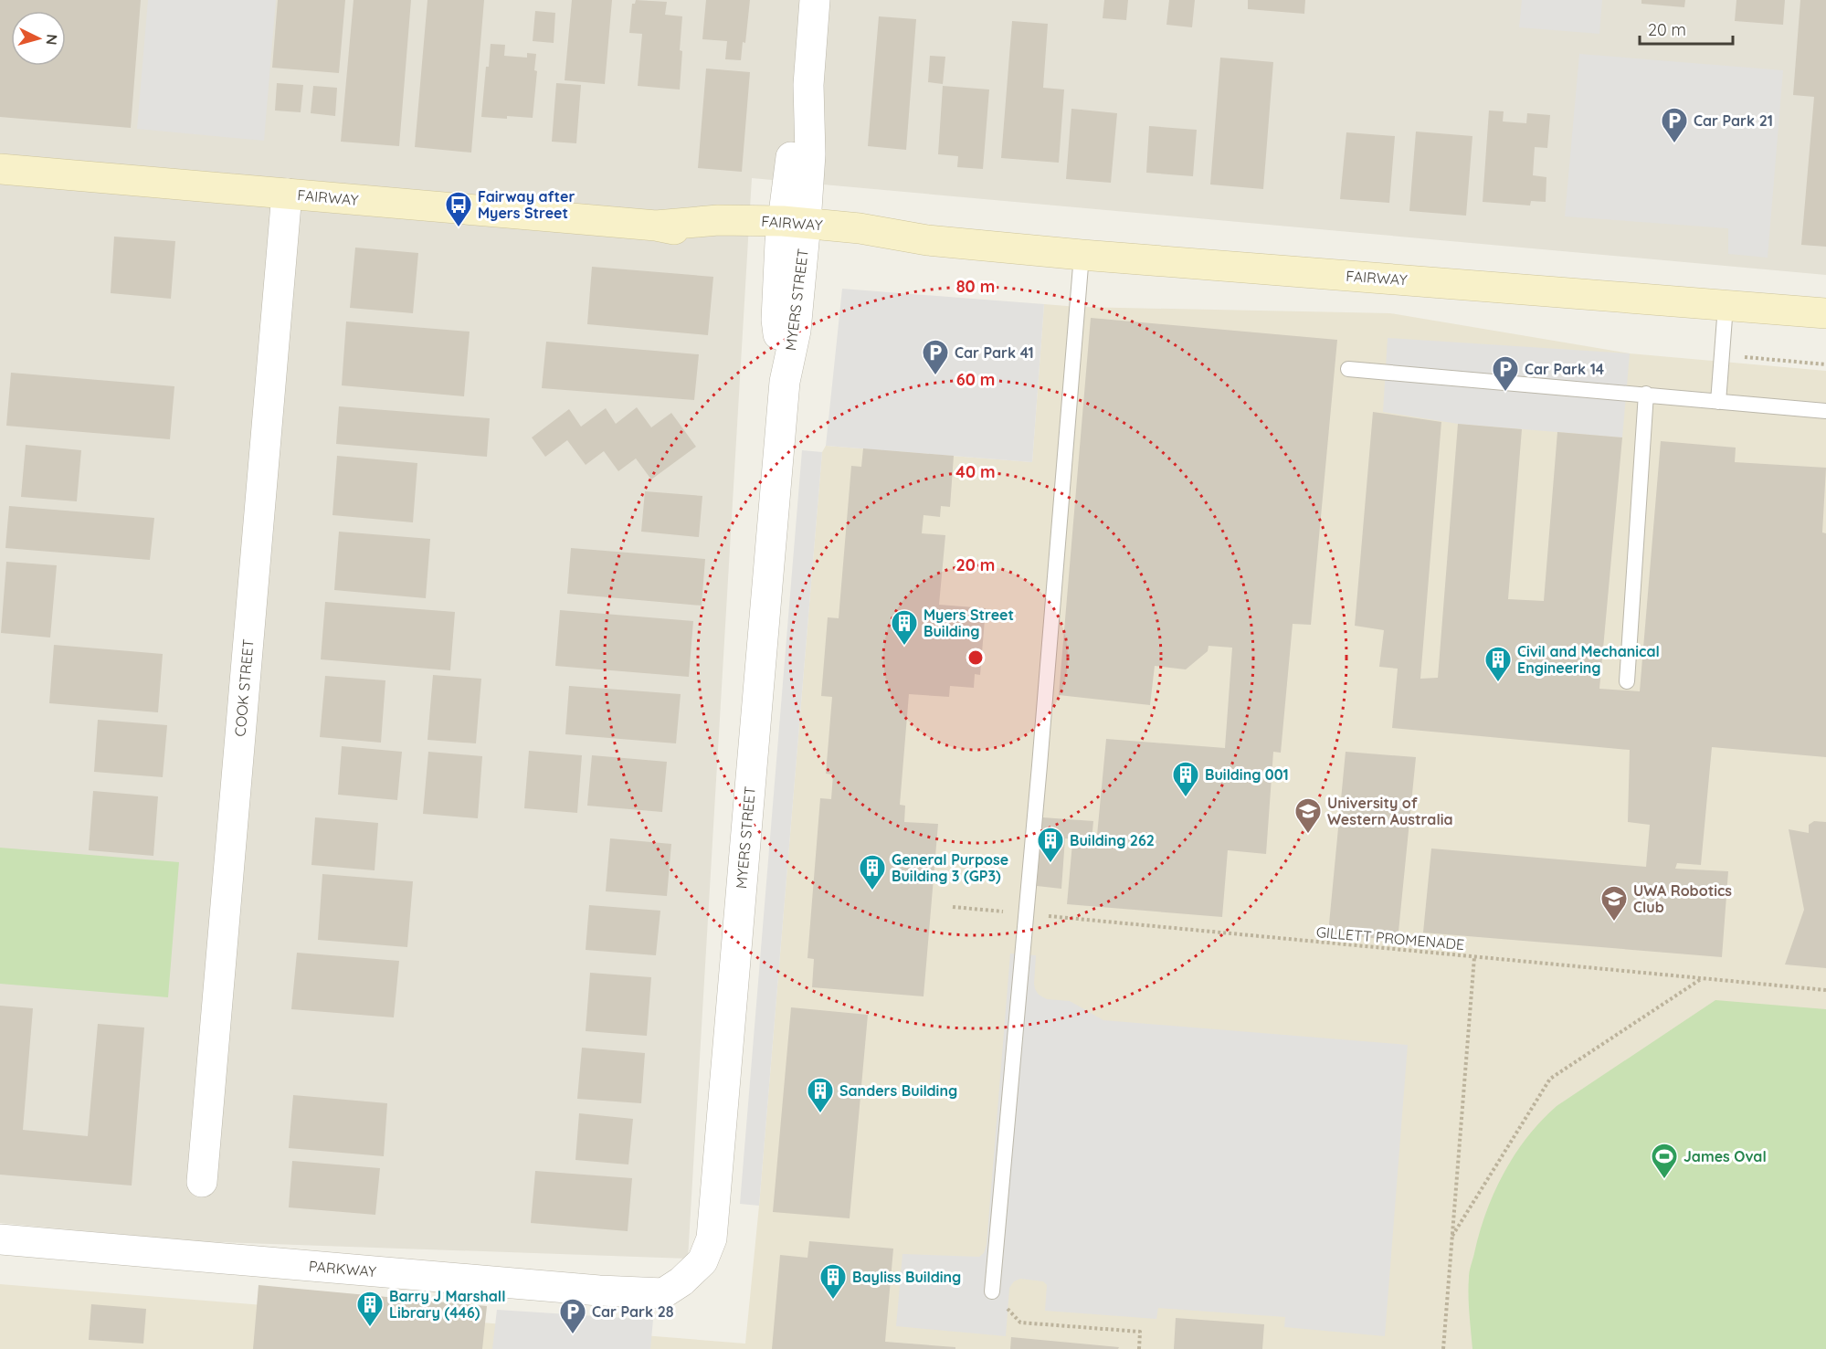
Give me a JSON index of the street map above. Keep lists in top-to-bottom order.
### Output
{
  "streets": {
    "street": [
      "FAIRWAY",
      "MYERS STREET",
      "COOK STREET",
      "PARKWAY"
    ],
    "path": ["GILLETT PROMENADE"]
  },
  "crossings": [
    ["FAIRWAY", "MYERS STREET"],
    ["FAIRWAY", "COOK STREET"],
    ["MYERS STREET", "PARKWAY"]
  ],
  "places": {
    "parking": [
      "Car Park 21",
      "Car Park 41",
      "Car Park 14",
      "Car Park 28"
    ],
    "bus stop": ["Fairway after Myers Street"],
    "building": [
      "Myers Street Building",
      "Civil and Mechanical Engineering",
      "Building 001",
      "Building 262",
      "General Purpose Building 3 (GP3)",
      "Sanders Building",
      "Bayliss Building",
      "Barry J Marshall Library (446)"
    ],
    "school or university": ["University of Western Australia", "UWA Robotics Club"],
    "sports": ["James Oval"]
  },
  "scale_bar": "20 m",
  "north": "right",
  "rings": [
    "80 m",
    "60 m",
    "40 m",
    "20 m"
  ]
}
